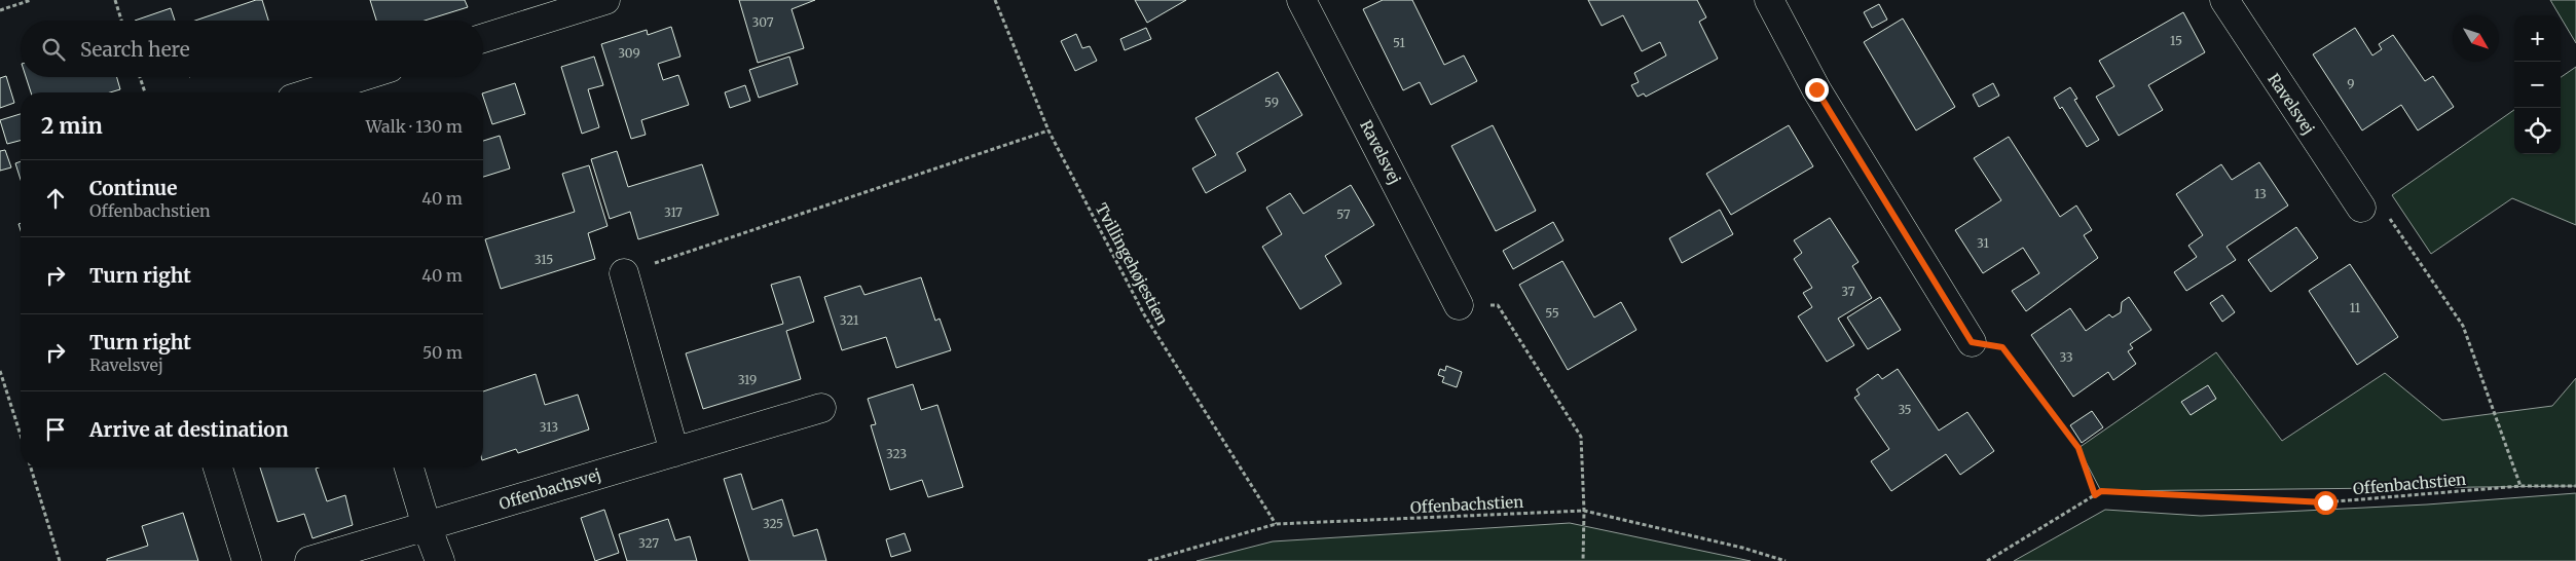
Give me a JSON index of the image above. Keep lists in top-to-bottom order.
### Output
{
  "streets": {
    "street": ["Ravelsvej", "Offenbachsvej"],
    "path": ["Tvillingehøjestien", "Offenbachstien"]
  },
  "crossings": [
    ["Tvillingehøjestien", "Offenbachstien"]
  ],
  "house_numbers": [
    "307",
    "15",
    "51",
    "309",
    "9",
    "59",
    "13",
    "317",
    "57",
    "31",
    "315",
    "37",
    "11",
    "55",
    "321",
    "33",
    "319",
    "35",
    "313",
    "323",
    "325",
    "327"
  ],
  "north": "bottom right",
  "page": {
    "map_buttons": ["+", "−"],
    "search": "Search here",
    "heading": ["2 min", "Walk · 130 m"],
    "list": [
      ["Continue", "Offenbachstien", "40 m"],
      ["Turn right", "40 m"],
      ["Turn right", "Ravelsvej", "50 m"],
      "Arrive at destination"
    ]
  }
}
